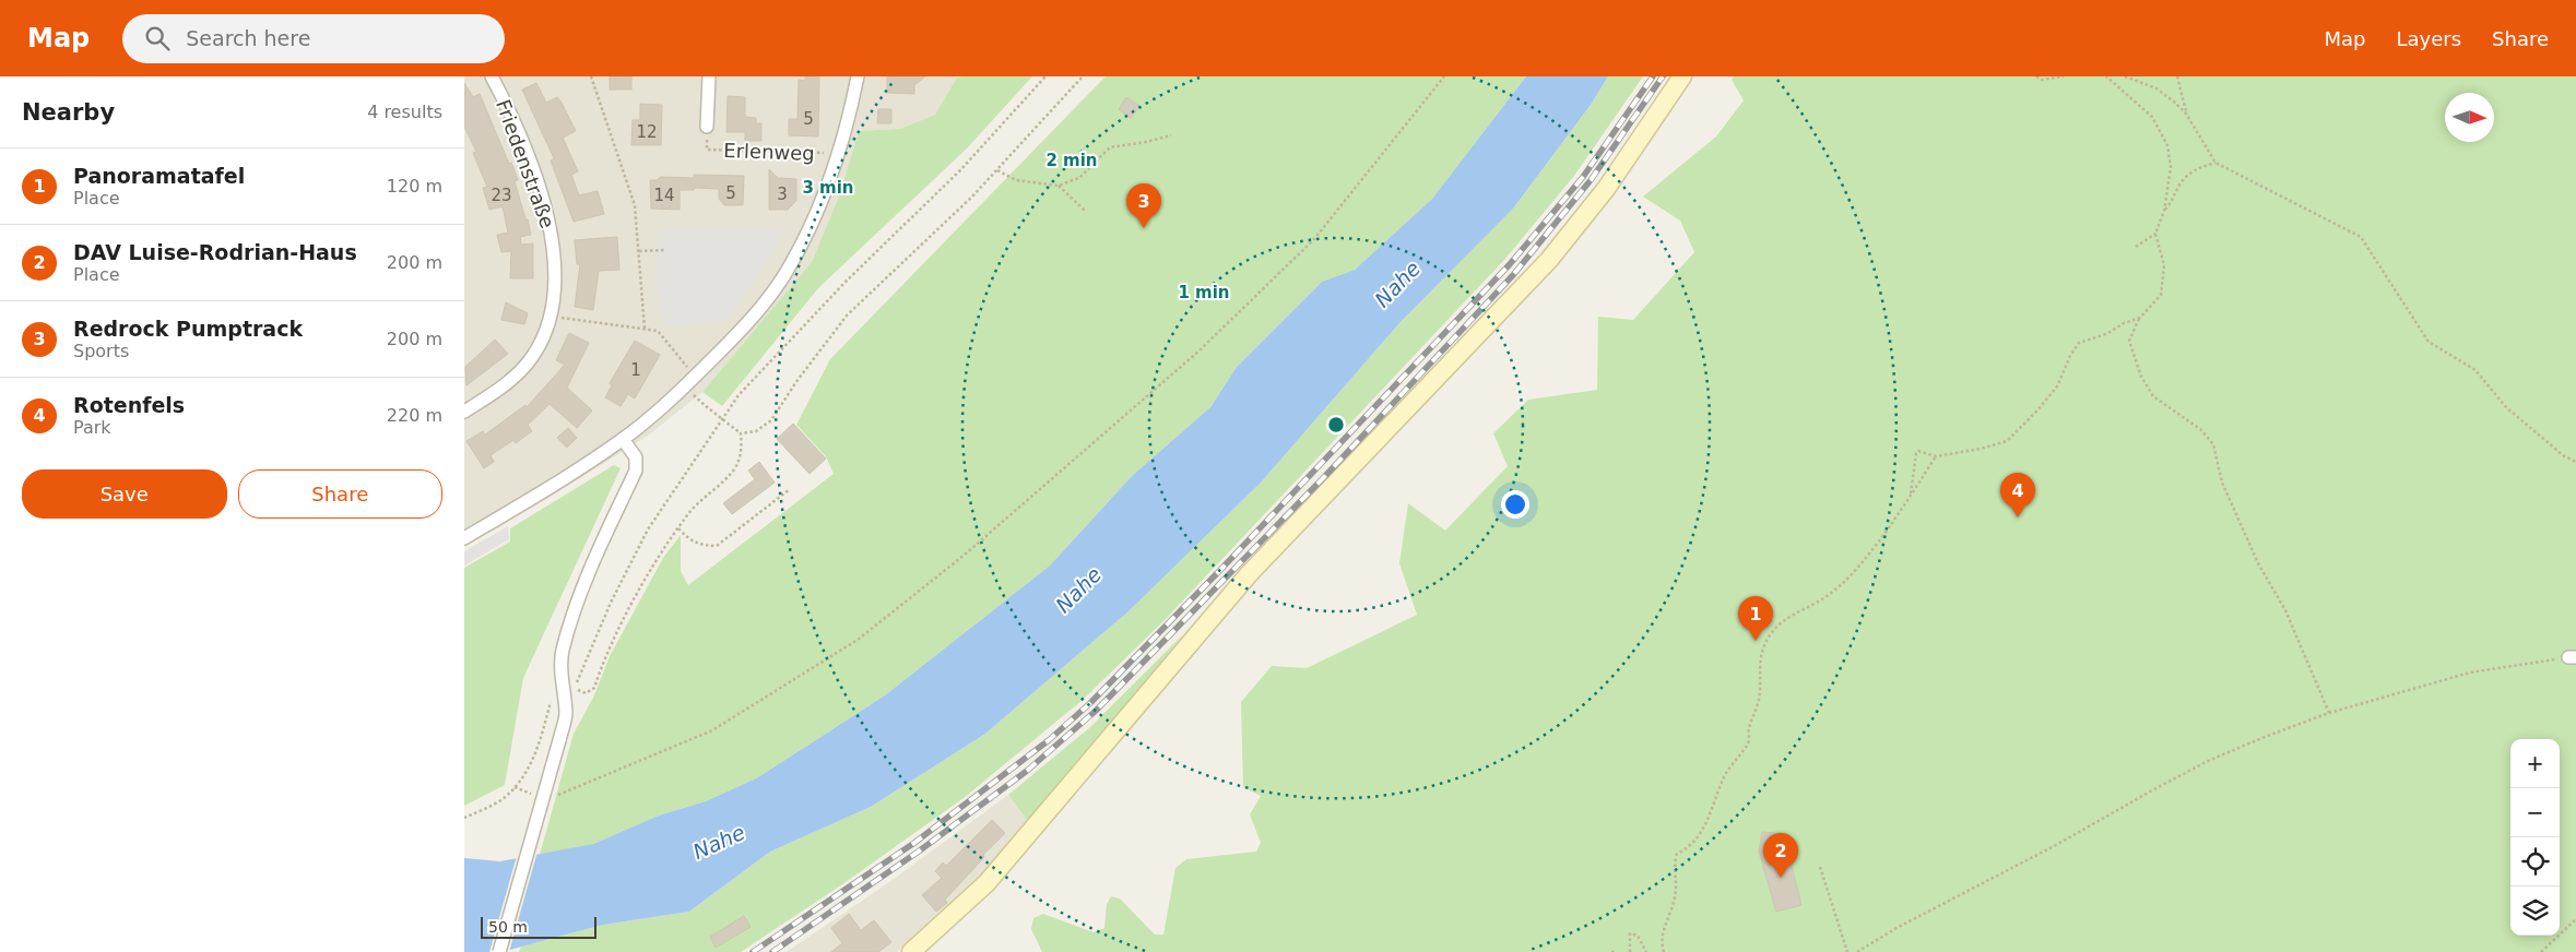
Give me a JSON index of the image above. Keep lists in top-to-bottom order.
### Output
{
  "streets": {
    "street": ["Erlenweg", "Friedenstraße"]
  },
  "water": ["Nahe"],
  "house_numbers": [
    "5",
    "12",
    "5",
    "3",
    "23",
    "14",
    "1"
  ],
  "scale_bar": "50 m",
  "north": "right",
  "page": {
    "header": "Map",
    "search": "Search here",
    "nav": ["Map", "Layers", "Share"],
    "heading": ["Nearby", "4 results"],
    "list": [
      {
        "mark": "1",
        "name": "Panoramatafel",
        "note": "Place",
        "value": "120 m"
      },
      {
        "mark": "2",
        "name": "DAV Luise-Rodrian-Haus",
        "note": "Place",
        "value": "200 m"
      },
      {
        "mark": "3",
        "name": "Redrock Pumptrack",
        "note": "Sports",
        "value": "200 m"
      },
      {
        "mark": "4",
        "name": "Rotenfels",
        "note": "Park",
        "value": "220 m"
      }
    ],
    "pins": [
      "3",
      "4",
      "1",
      "2"
    ],
    "buttons": ["Save", "Share"],
    "map_buttons": ["+", "−"],
    "scale": "50 m"
  },
  "rings": ["2 min", "3 min", "1 min"]
}
